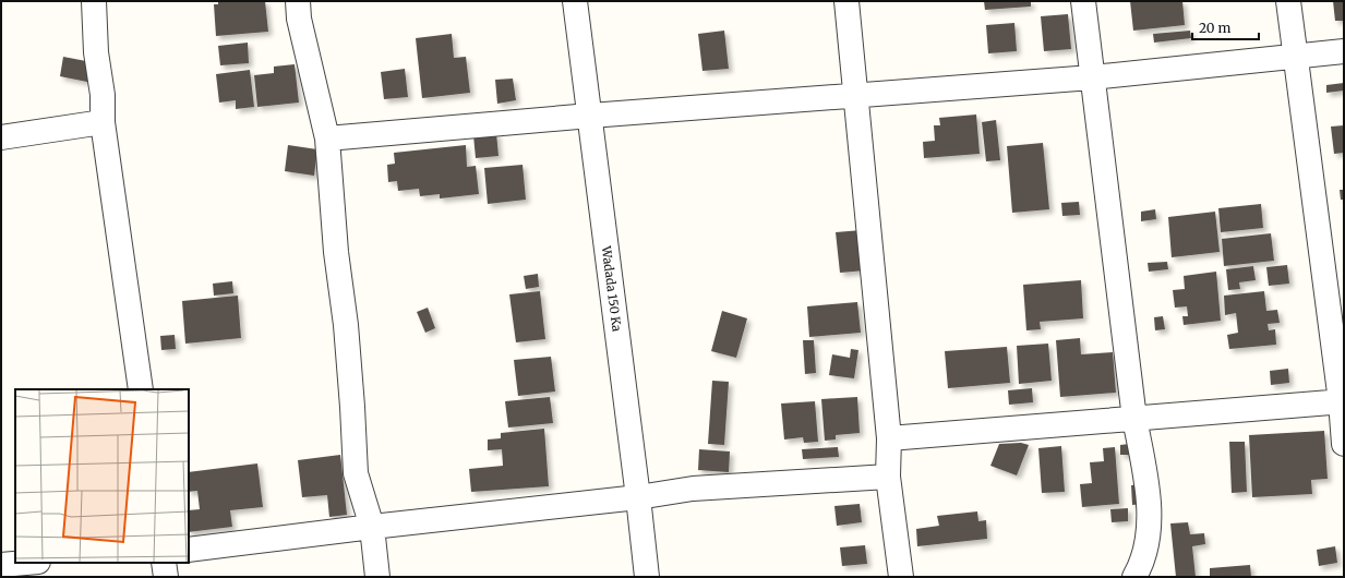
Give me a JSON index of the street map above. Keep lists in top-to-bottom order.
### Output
{
  "streets": {
    "street": ["Wadada 150 Ka"]
  },
  "scale_bar": "20 m"
}
